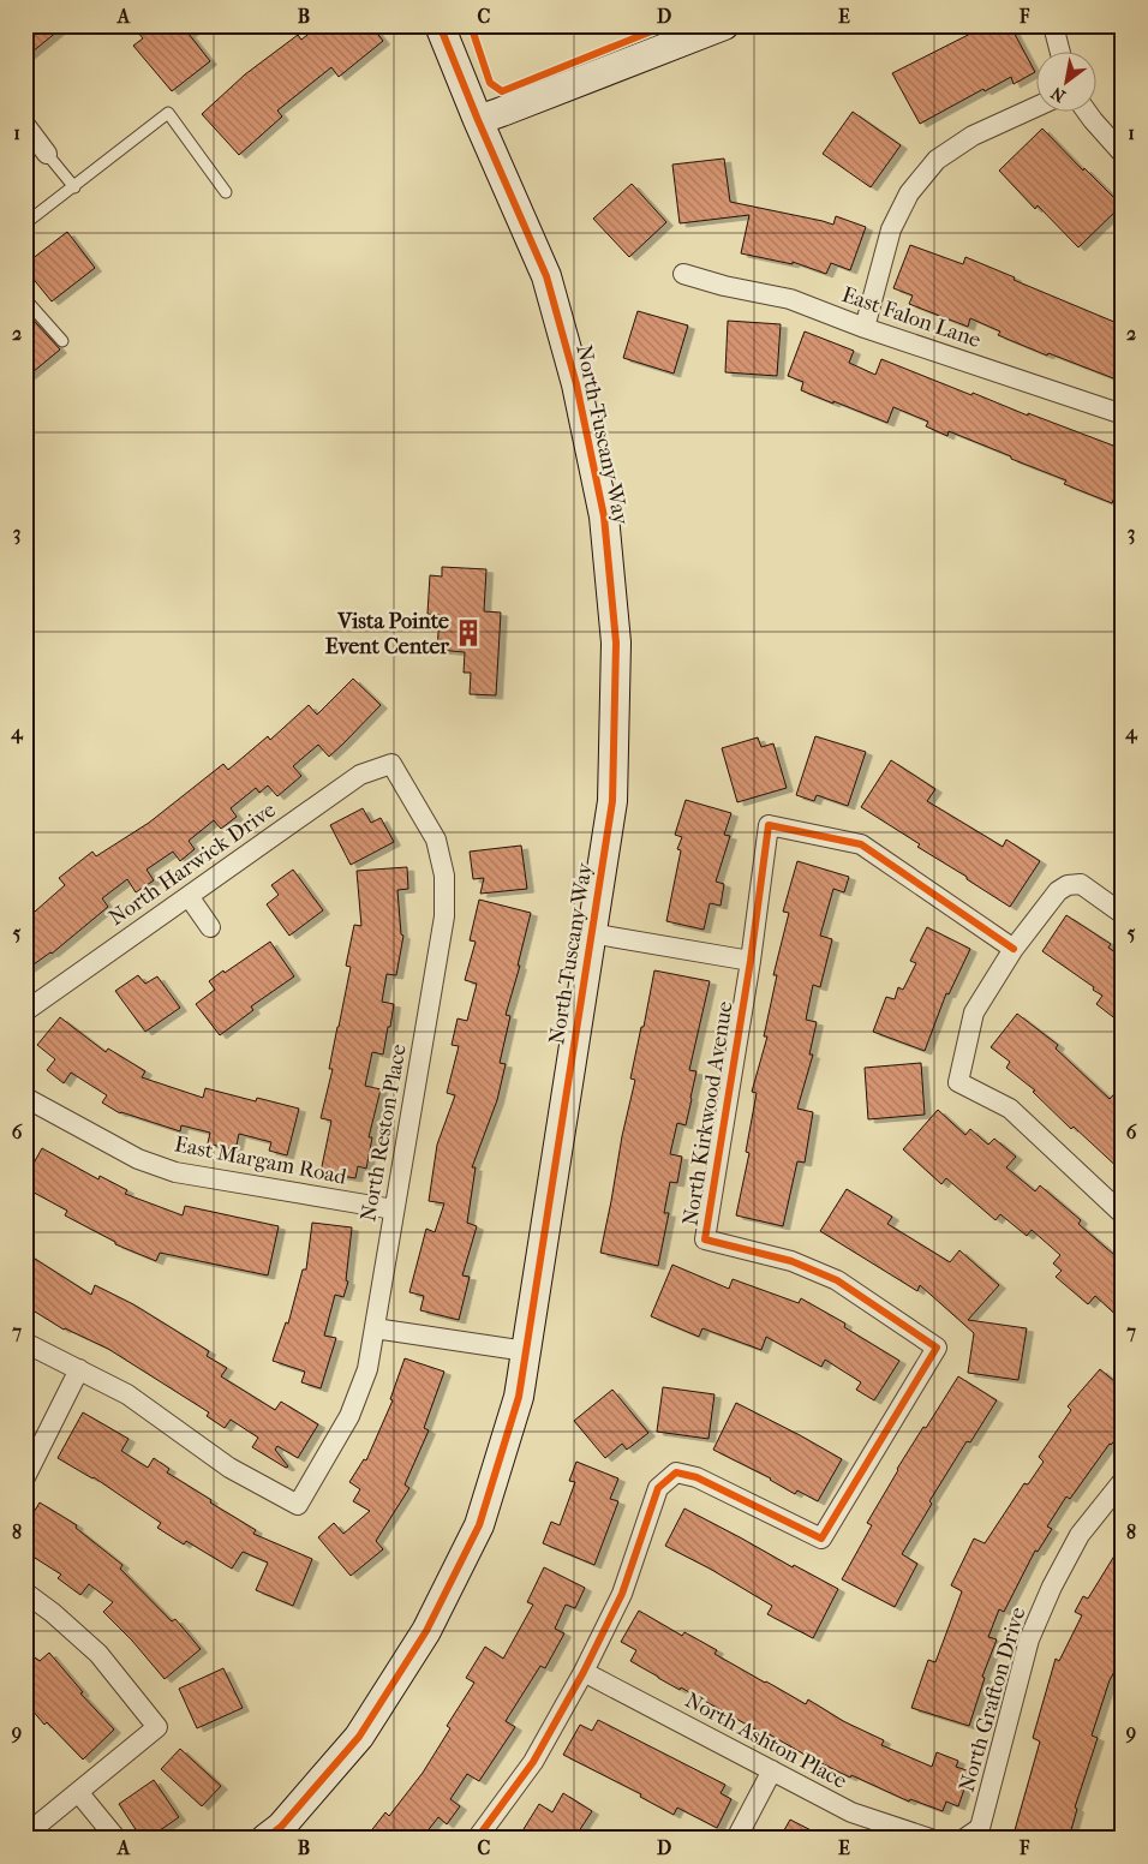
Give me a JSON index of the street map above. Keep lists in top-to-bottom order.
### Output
{
  "streets": {
    "street": [
      "East Falon Lane",
      "North Tuscany Way",
      "North Harwick Drive",
      "North Kirkwood Avenue",
      "North Reston Place",
      "East Margam Road",
      "North Grafton Drive",
      "North Ashton Place"
    ]
  },
  "crossings": [
    ["North Harwick Drive", "North Reston Place"],
    ["North Kirkwood Avenue", "North Ashton Place"],
    ["North Reston Place", "East Margam Road"]
  ],
  "places": {
    "building": ["Vista Pointe Event Center"]
  },
  "north": "bottom left",
  "grid": {
    "columns": [
      "A",
      "B",
      "C",
      "D",
      "E",
      "F"
    ],
    "rows": [
      "1",
      "2",
      "3",
      "4",
      "5",
      "6",
      "7",
      "8",
      "9"
    ]
  }
}
